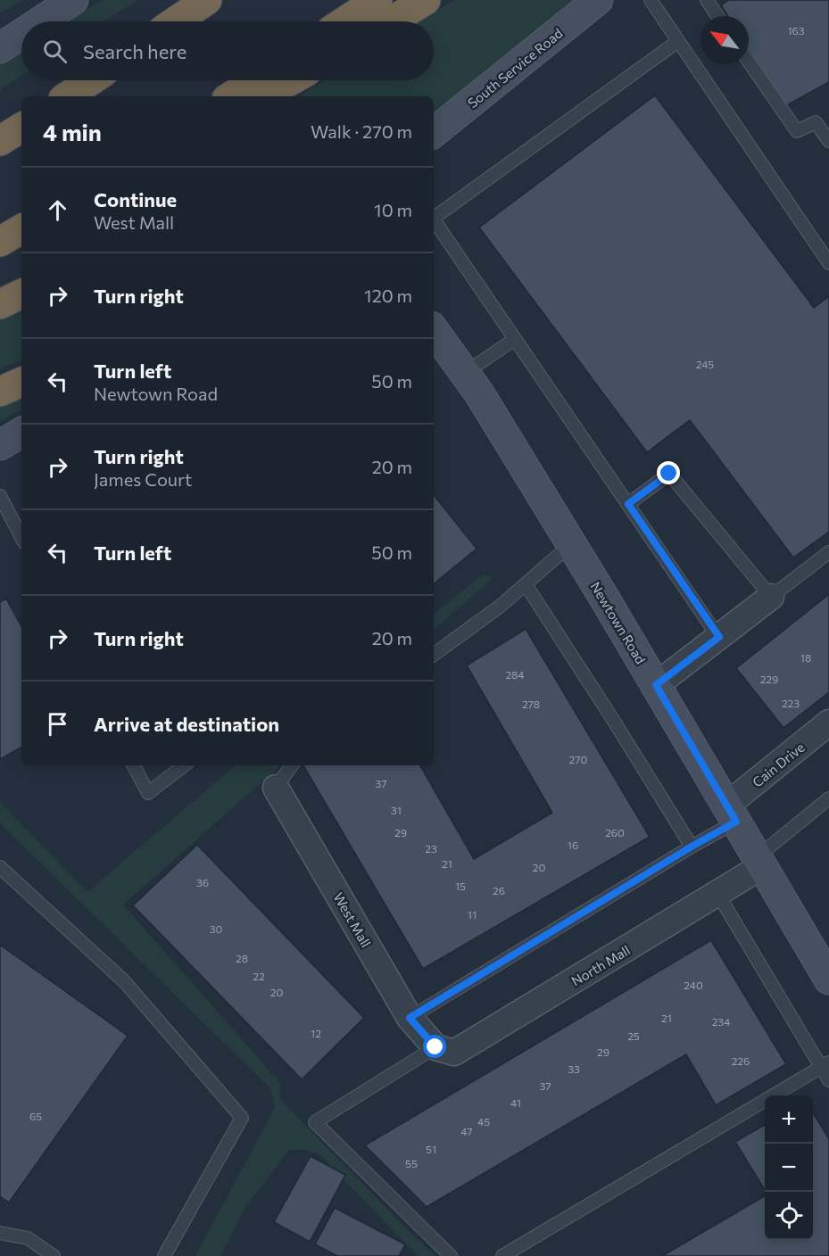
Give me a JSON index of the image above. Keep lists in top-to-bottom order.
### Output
{
  "streets": {
    "street": [
      "South Service Road",
      "Newtown Road",
      "Cain Drive",
      "West Mall",
      "North Mall"
    ]
  },
  "crossings": [
    ["Newtown Road", "Cain Drive"],
    ["Newtown Road", "North Mall"],
    ["West Mall", "North Mall"]
  ],
  "house_numbers": [
    "163",
    "245",
    "18",
    "284",
    "229",
    "223",
    "278",
    "270",
    "37",
    "31",
    "29",
    "260",
    "16",
    "23",
    "21",
    "20",
    "36",
    "15",
    "26",
    "11",
    "30",
    "28",
    "22",
    "240",
    "20",
    "21",
    "234",
    "12",
    "25",
    "29",
    "226",
    "33",
    "37",
    "41",
    "65",
    "45",
    "47",
    "51",
    "55"
  ],
  "north": "top left",
  "page": {
    "search": "Search here",
    "heading": ["4 min", "Walk · 270 m"],
    "list": [
      ["Continue", "West Mall", "10 m"],
      ["Turn right", "120 m"],
      ["Turn left", "Newtown Road", "50 m"],
      ["Turn right", "James Court", "20 m"],
      ["Turn left", "50 m"],
      ["Turn right", "20 m"],
      "Arrive at destination"
    ],
    "map_buttons": ["+", "−"]
  }
}
